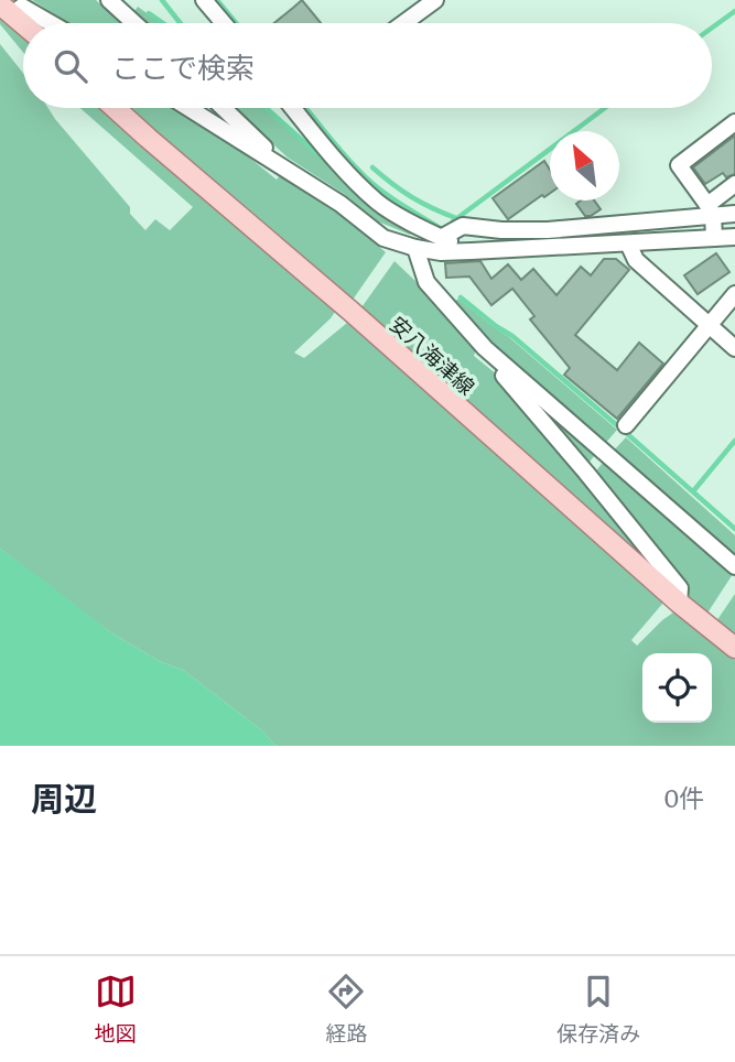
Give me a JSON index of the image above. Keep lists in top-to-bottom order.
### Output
{
  "streets": {
    "main road": ["安八海津線"]
  },
  "north": "top left",
  "page": {
    "search": "ここで検索",
    "heading": ["周辺", "0件"],
    "nav": ["地図", "経路", "保存済み"]
  }
}
